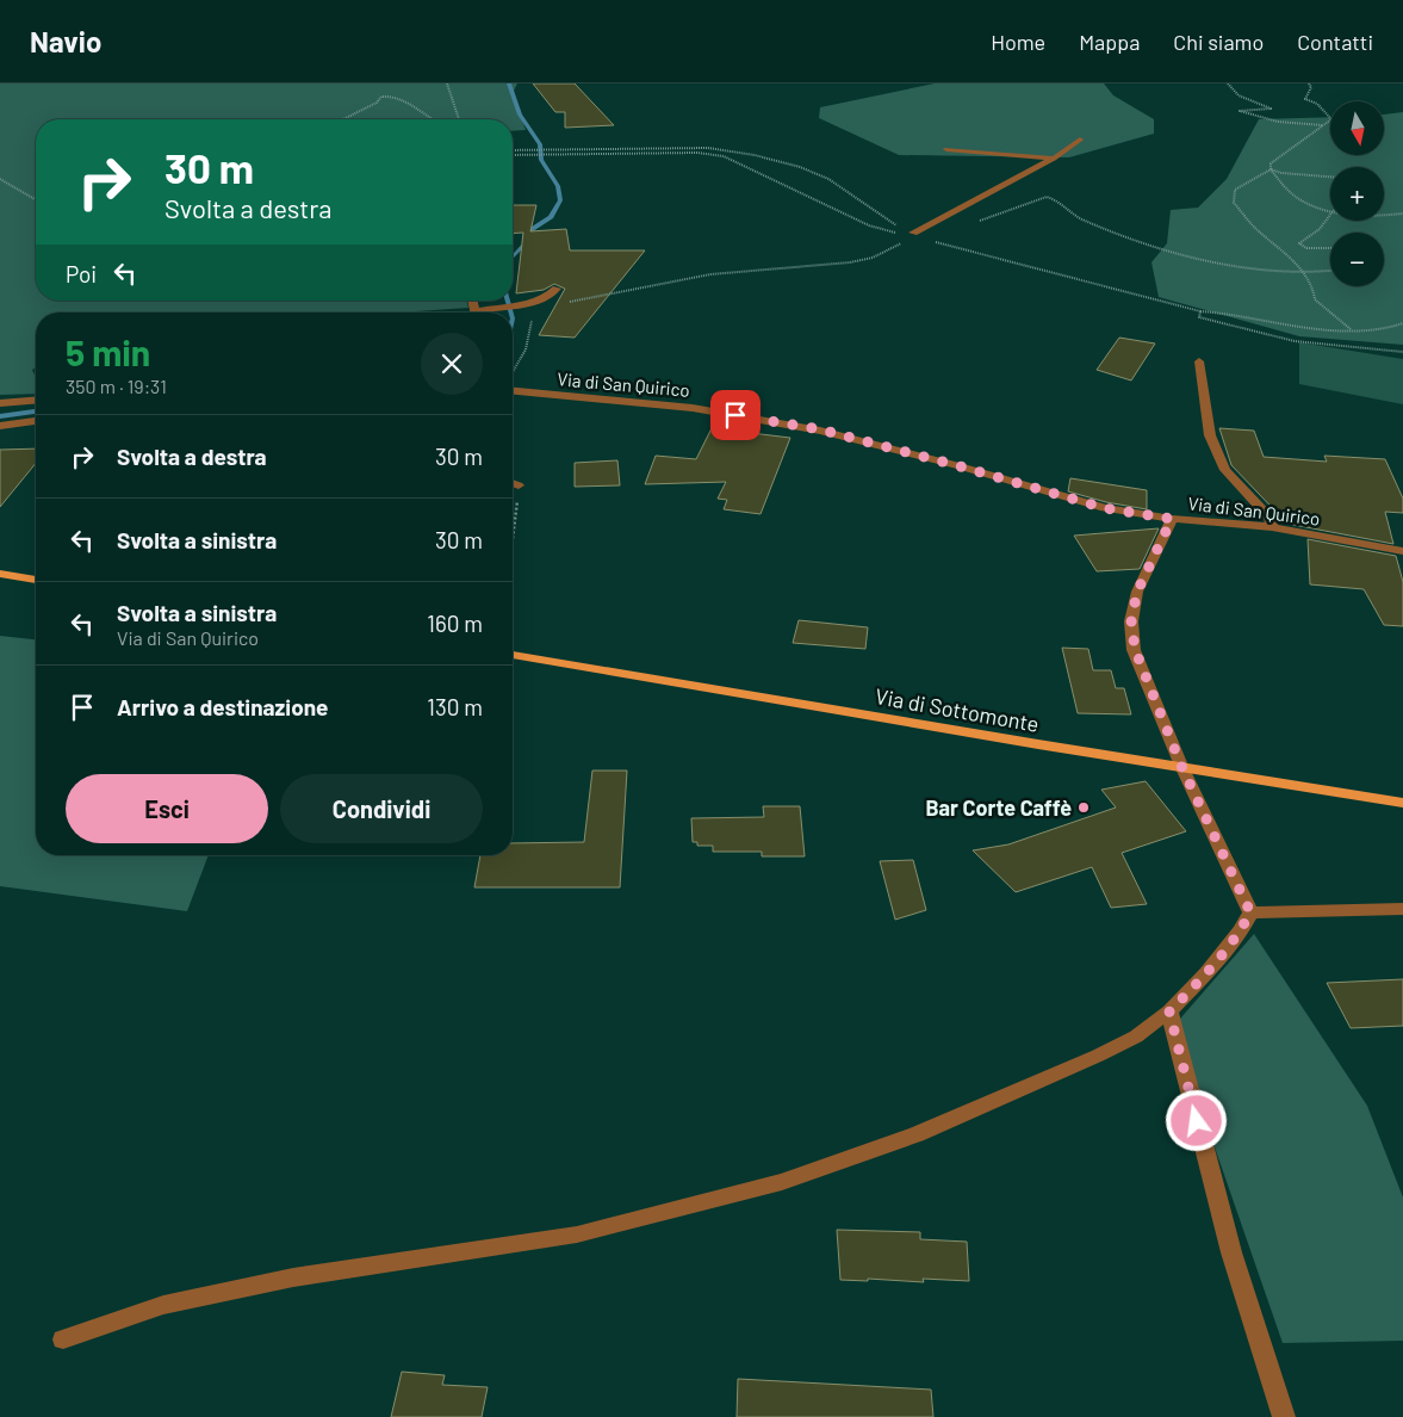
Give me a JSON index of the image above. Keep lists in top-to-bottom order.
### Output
{
  "streets": {
    "main road": ["Via di Sottomonte"],
    "street": ["Via di San Quirico"]
  },
  "places": ["Bar Corte Caffè"],
  "north": "bottom",
  "page": {
    "header": "Navio",
    "nav": [
      "Home",
      "Mappa",
      "Chi siamo",
      "Contatti"
    ],
    "map_buttons": ["+", "−"],
    "turn": ["30 m", "Svolta a destra"],
    "then": "Poi",
    "heading": ["5 min", "350 m · 19:31"],
    "list": [
      {
        "name": "Svolta a destra",
        "value": "30 m"
      },
      {
        "name": "Svolta a sinistra",
        "value": "30 m"
      },
      {
        "name": "Svolta a sinistra",
        "note": "Via di San Quirico",
        "value": "160 m"
      },
      {
        "name": "Arrivo a destinazione",
        "value": "130 m"
      }
    ],
    "buttons": ["Esci", "Condividi"]
  }
}
